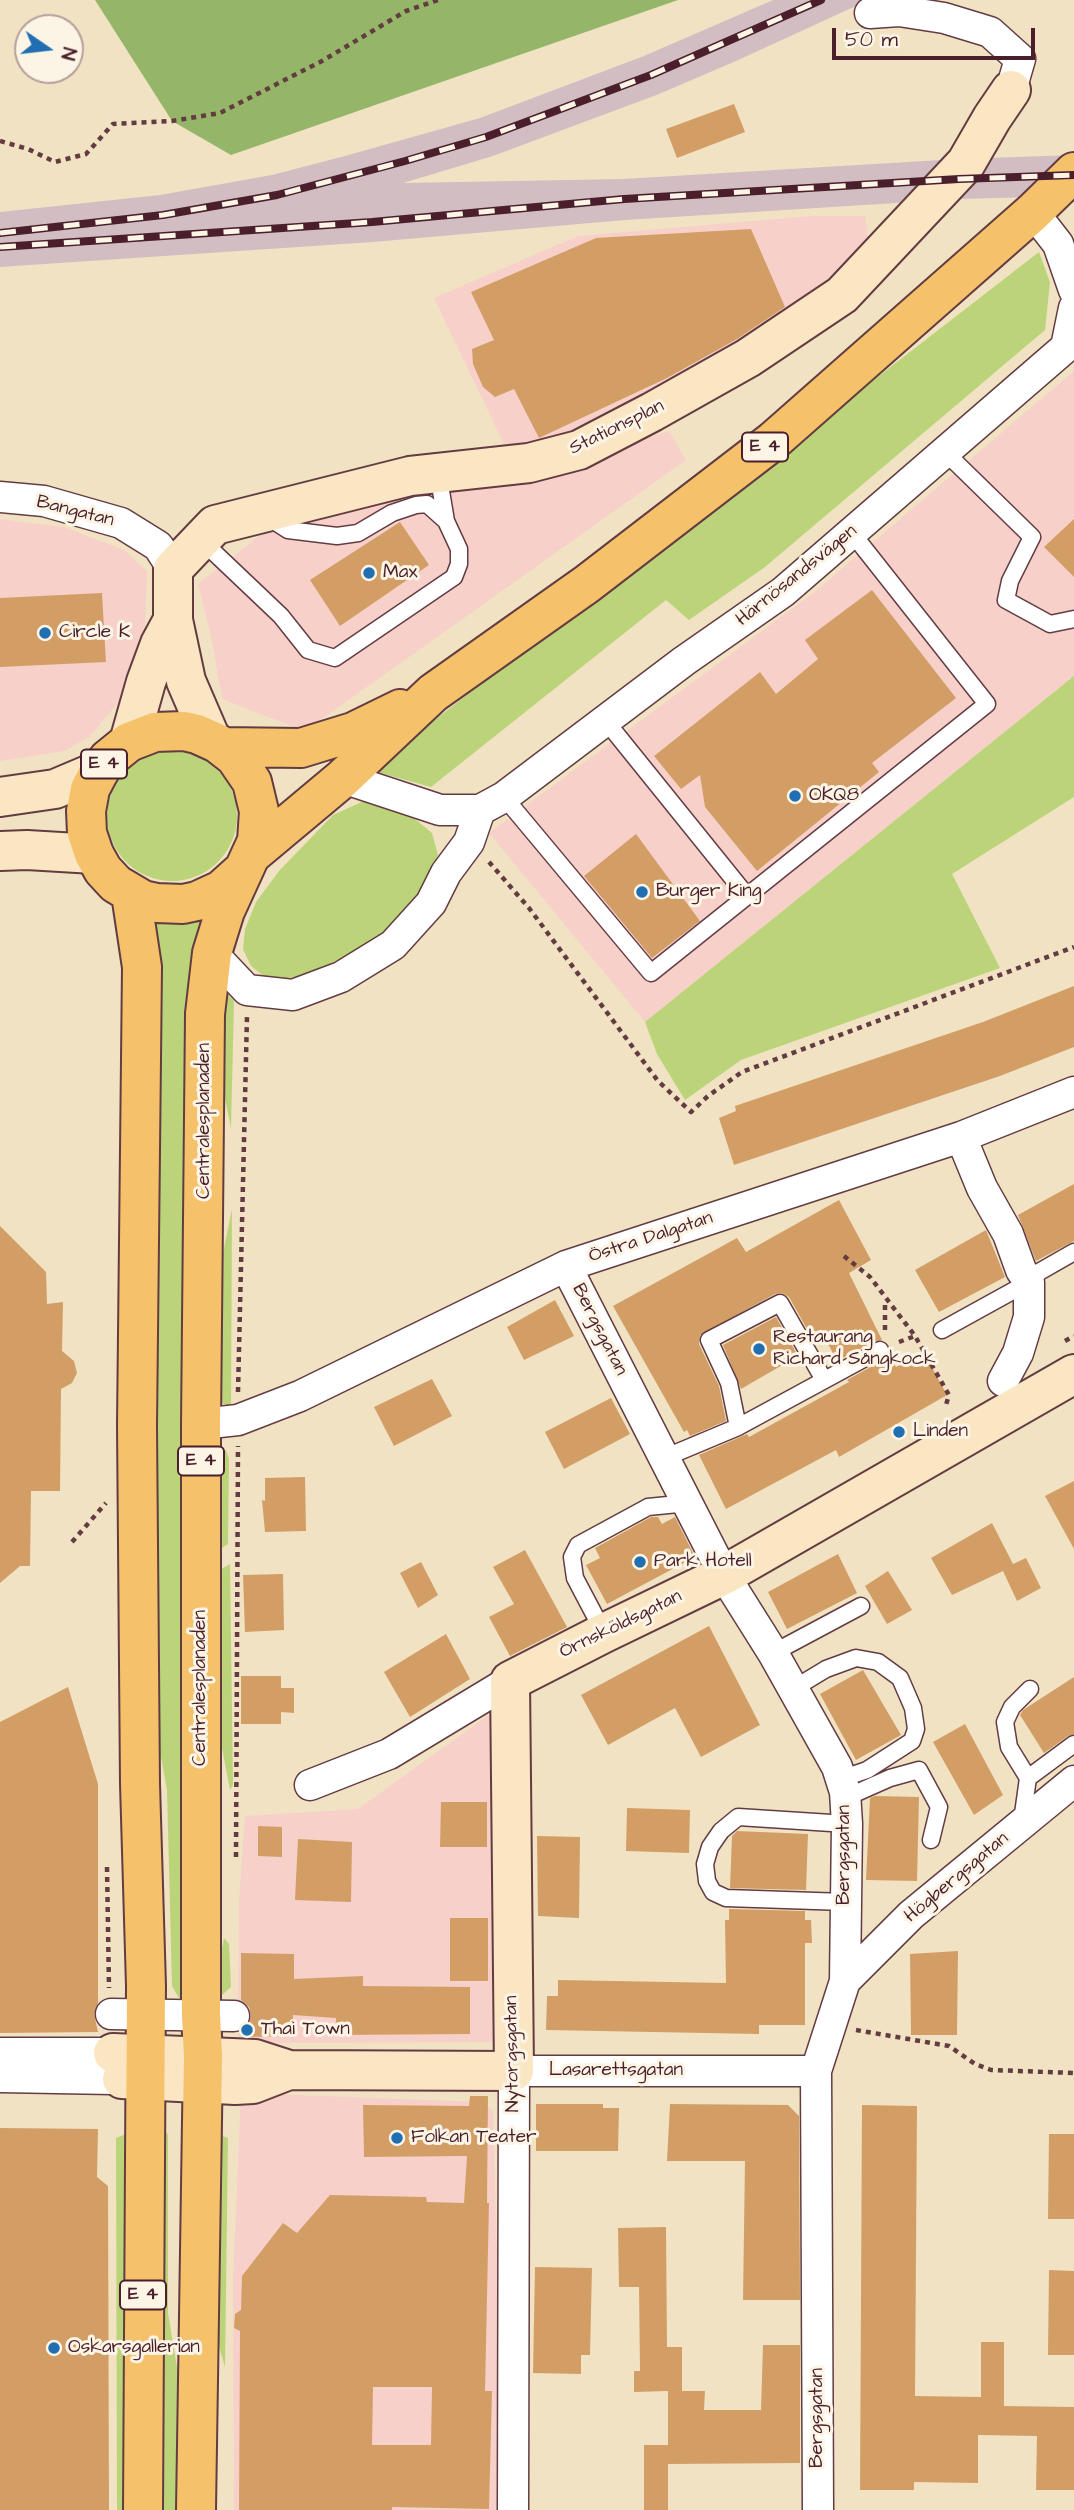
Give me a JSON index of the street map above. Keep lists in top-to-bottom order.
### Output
{
  "streets": {
    "highway": ["E 4", "Centralesplanaden"],
    "street": [
      "Stationsplan",
      "Bangatan",
      "Härnösandsvägen",
      "Östra Dalgatan",
      "Bergsgatan",
      "Örnsköldsgatan",
      "Högbergsgatan",
      "Nytorgsgatan",
      "Lasarettsgatan"
    ]
  },
  "crossings": [
    ["Stationsplan", "Bangatan"],
    ["E 4", "Centralesplanaden"],
    ["E 4", "Lasarettsgatan"],
    ["Centralesplanaden", "Östra Dalgatan"],
    ["Centralesplanaden", "Lasarettsgatan"],
    ["Östra Dalgatan", "Bergsgatan"],
    ["Bergsgatan", "Örnsköldsgatan"],
    ["Bergsgatan", "Högbergsgatan"],
    ["Bergsgatan", "Lasarettsgatan"],
    ["Örnsköldsgatan", "Nytorgsgatan"],
    ["Nytorgsgatan", "Lasarettsgatan"]
  ],
  "places": [
    "Max",
    "Circle K",
    "OKQ8",
    "Burger King",
    "Restaurang Richard Sångkock",
    "Linden",
    "Park Hotell",
    "Thai Town",
    "Folkan Teater",
    "Oskarsgallerian"
  ],
  "scale_bar": "50 m",
  "north": "right"
}
